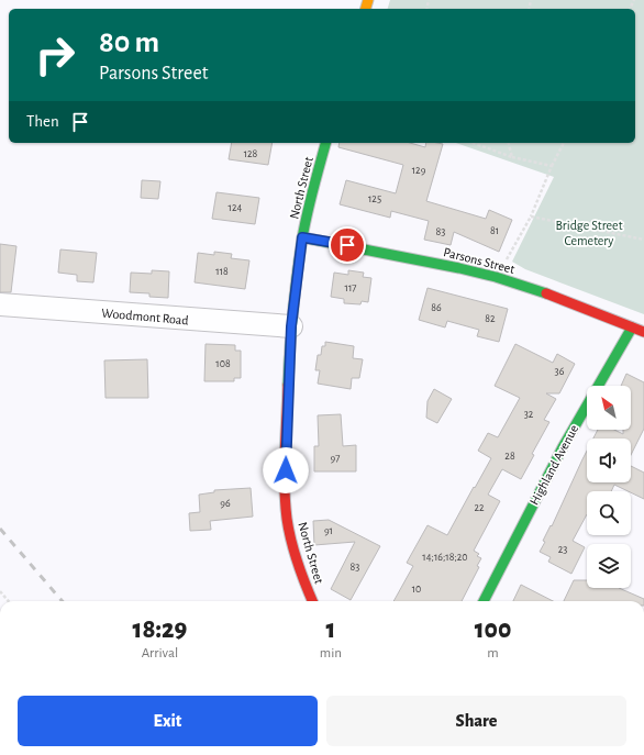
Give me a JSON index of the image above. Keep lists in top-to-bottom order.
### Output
{
  "streets": {
    "street": [
      "North Street",
      "Parsons Street",
      "Woodmont Road",
      "Highland Avenue"
    ]
  },
  "crossings": [
    ["North Street", "Parsons Street"],
    ["North Street", "Woodmont Road"],
    ["Parsons Street", "Highland Avenue"]
  ],
  "parks": ["Bridge Street Cemetery"],
  "house_numbers": [
    "128",
    "129",
    "125",
    "124",
    "81",
    "83",
    "118",
    "117",
    "86",
    "82",
    "108",
    "36",
    "32",
    "28",
    "97",
    "96",
    "22",
    "91",
    "23",
    "14;16;18;20",
    "83",
    "10"
  ],
  "north": "top left",
  "page": {
    "turn": ["80 m", "Parsons Street"],
    "then": "Then",
    "eta": [
      "18:29",
      "Arrival",
      "1",
      "min",
      "100",
      "m"
    ],
    "buttons": ["Exit", "Share"]
  }
}
